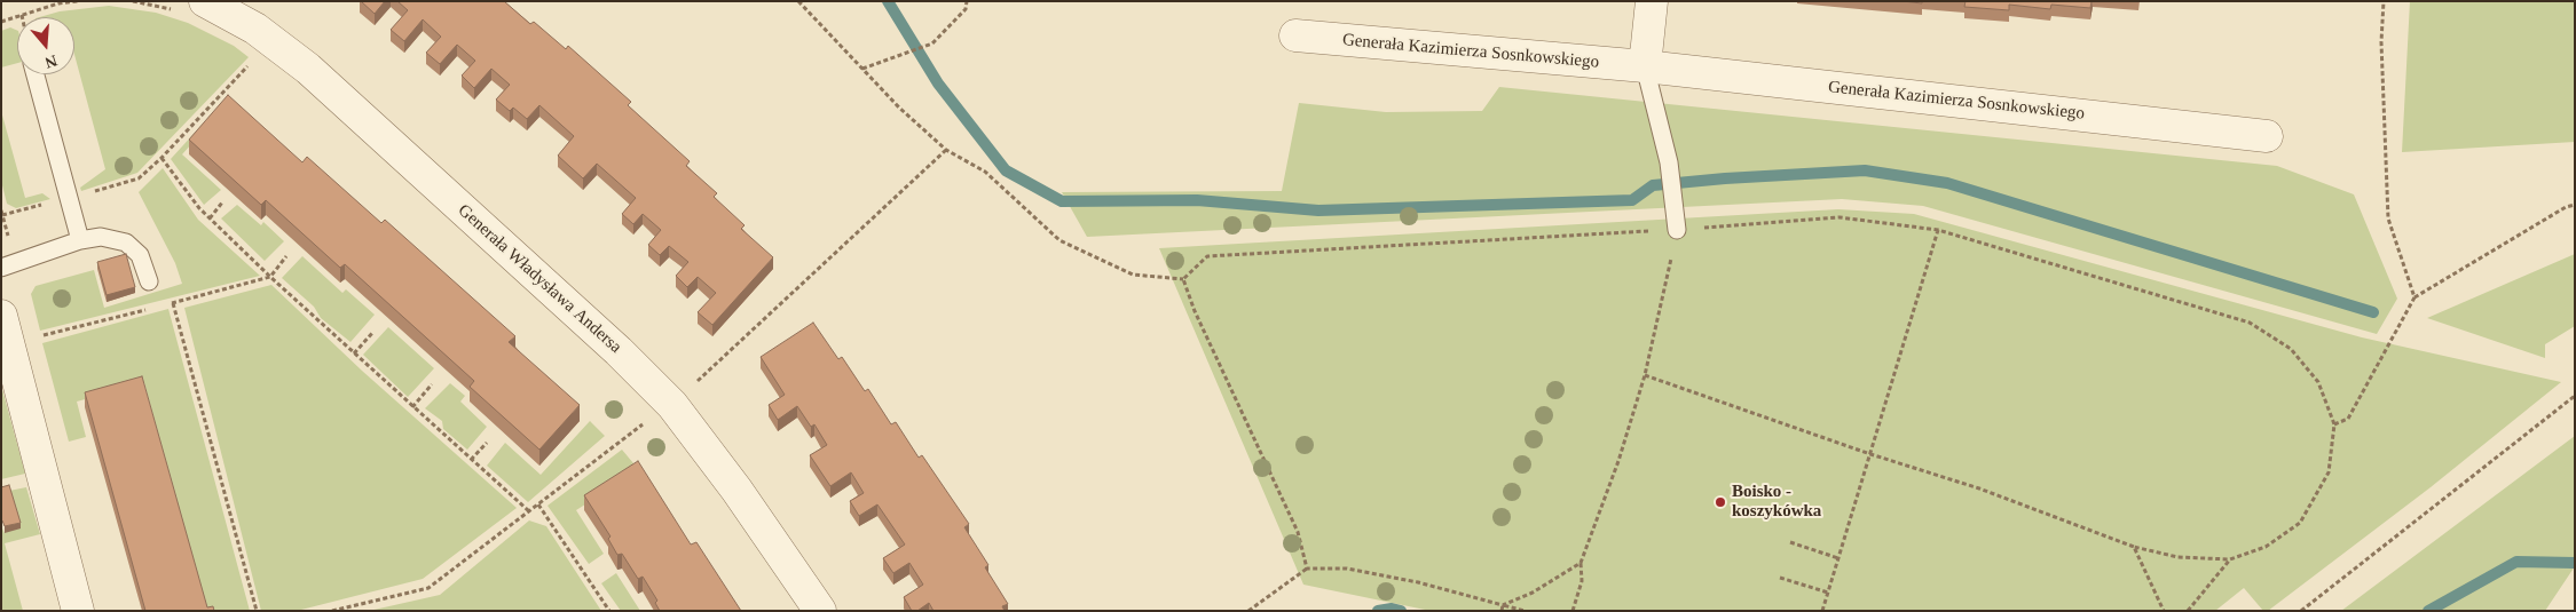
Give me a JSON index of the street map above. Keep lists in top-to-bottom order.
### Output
{
  "streets": {
    "street": ["Generała Kazimierza Sosnkowskiego", "Generała Władysława Andersa"]
  },
  "places": ["Boisko - koszykówka"],
  "north": "bottom"
}
